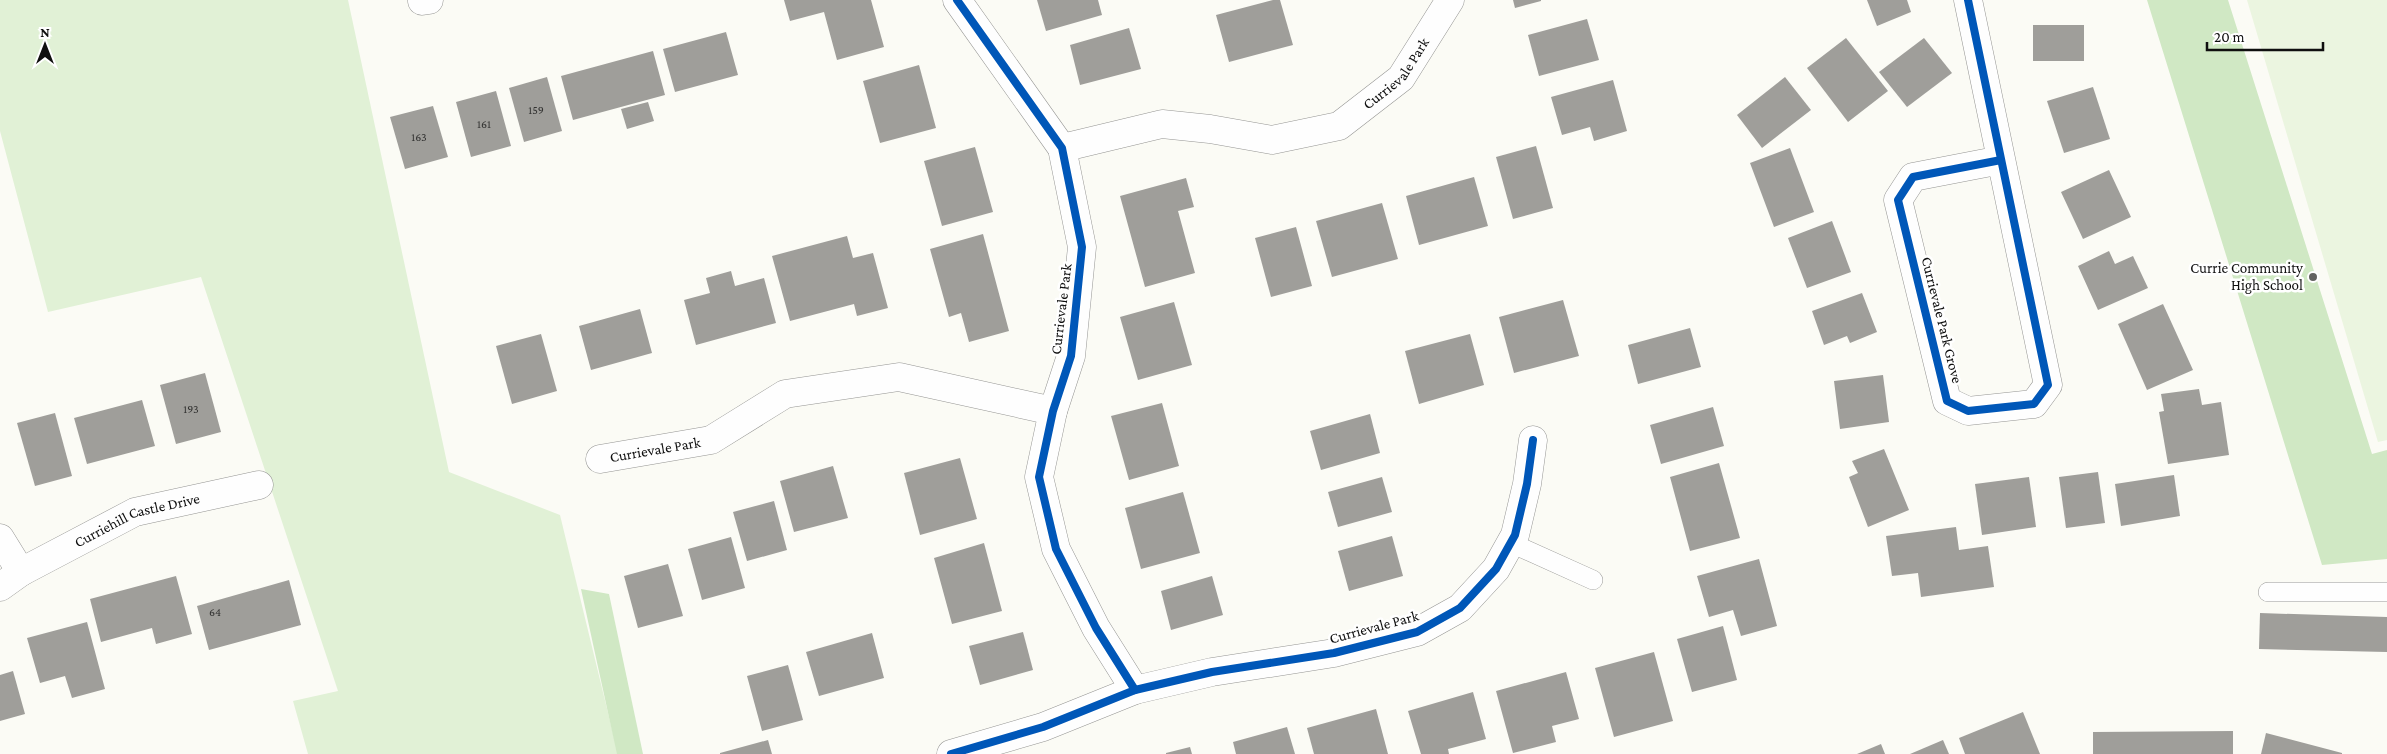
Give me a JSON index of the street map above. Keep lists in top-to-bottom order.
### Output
{
  "streets": {
    "street": ["Currievale Park", "Currievale Park Grove", "Curriehill Castle Drive"]
  },
  "places": ["Currie Community High School"],
  "house_numbers": [
    "159",
    "161",
    "163",
    "193",
    "64"
  ],
  "scale_bar": "20 m",
  "north": "top"
}
